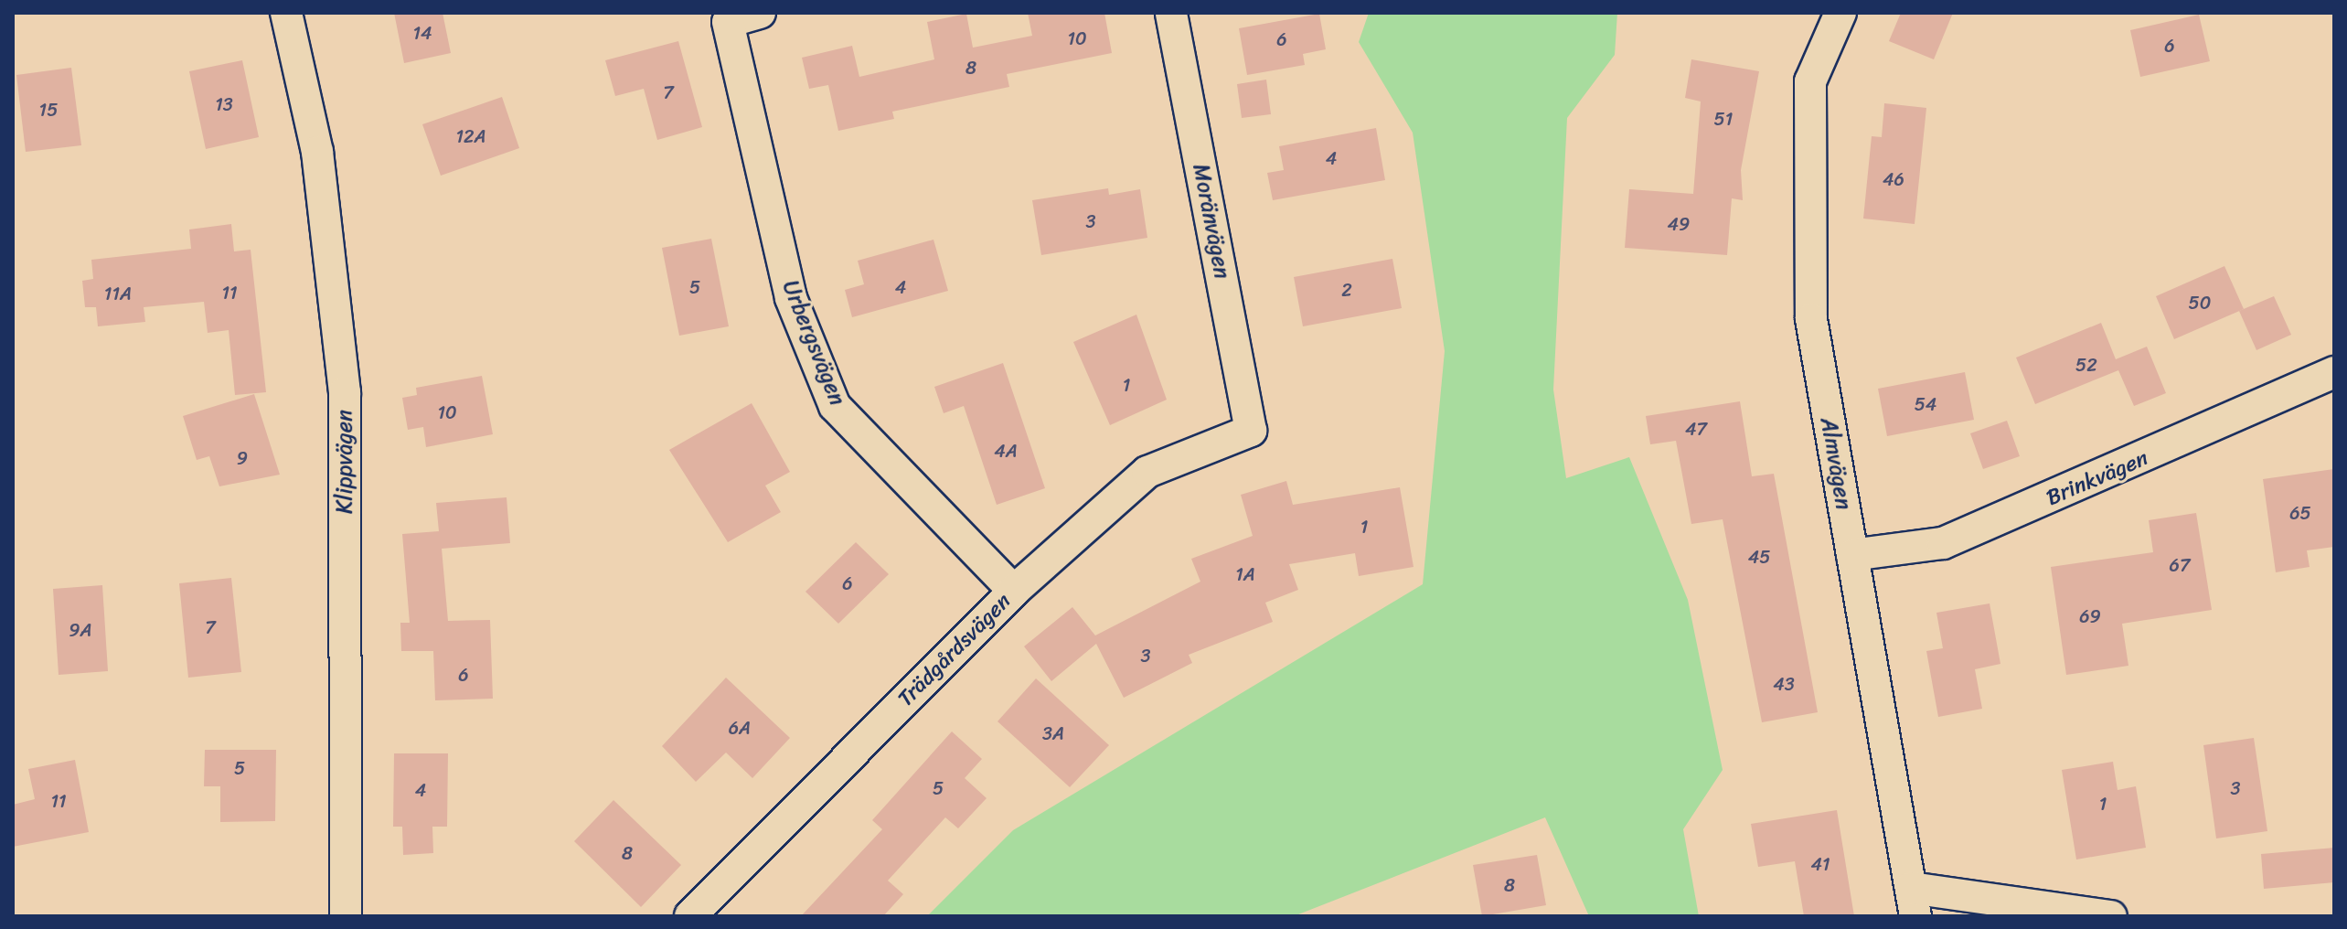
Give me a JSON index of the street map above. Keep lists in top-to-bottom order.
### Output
{
  "streets": {
    "street": [
      "Moränvägen",
      "Urbergsvägen",
      "Klippvägen",
      "Almvägen",
      "Brinkvägen",
      "Trädgårdsvägen"
    ]
  },
  "crossings": [
    ["Moränvägen", "Trädgårdsvägen"],
    ["Urbergsvägen", "Trädgårdsvägen"],
    ["Almvägen", "Brinkvägen"]
  ],
  "house_numbers": [
    "14",
    "10",
    "6",
    "6",
    "8",
    "7",
    "13",
    "15",
    "51",
    "12A",
    "4",
    "46",
    "3",
    "49",
    "5",
    "4",
    "2",
    "11",
    "11A",
    "50",
    "52",
    "1",
    "54",
    "10",
    "47",
    "4A",
    "9",
    "65",
    "1",
    "45",
    "67",
    "1A",
    "6",
    "69",
    "7",
    "9A",
    "3",
    "6",
    "43",
    "6A",
    "3A",
    "5",
    "5",
    "3",
    "4",
    "11",
    "1",
    "8",
    "41",
    "8"
  ]
}
